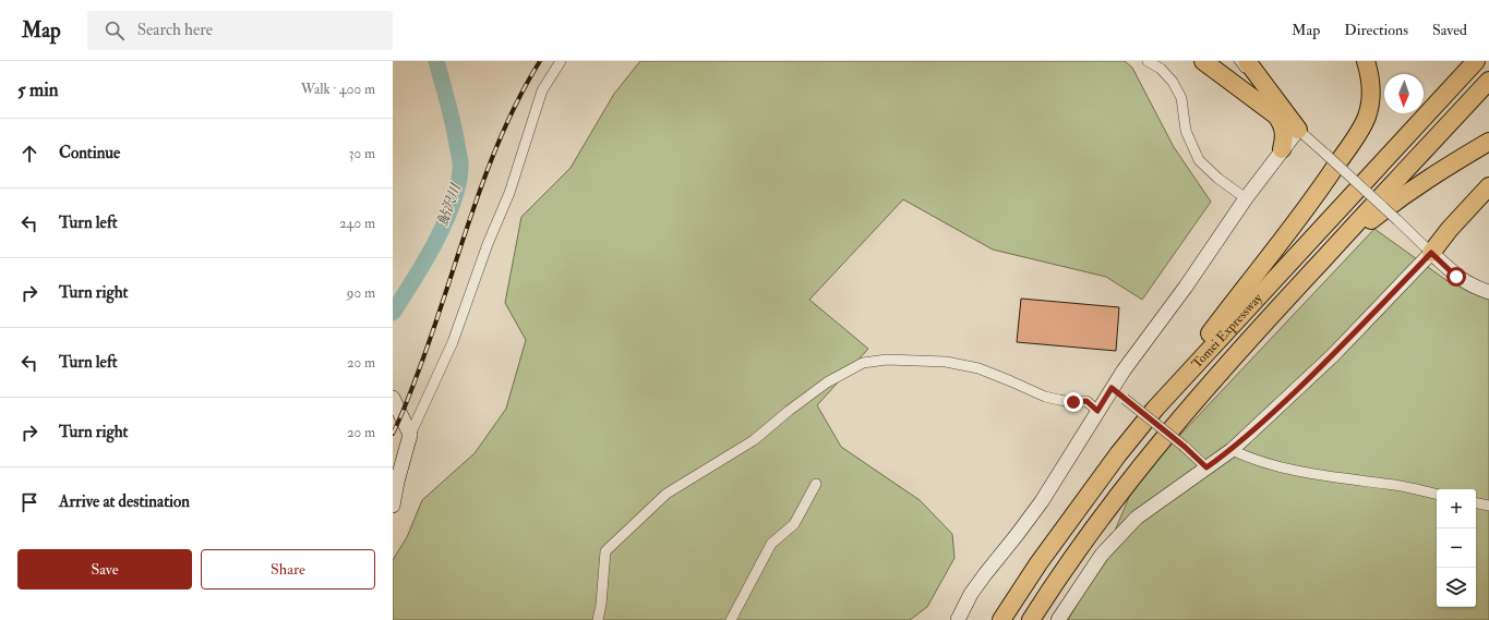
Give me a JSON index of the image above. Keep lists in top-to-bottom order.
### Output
{
  "streets": {
    "highway": ["Tomei Expressway"]
  },
  "water": ["鮎沢川"],
  "north": "bottom",
  "page": {
    "header": "Map",
    "search": "Search here",
    "nav": ["Map", "Directions", "Saved"],
    "heading": ["5 min", "Walk · 400 m"],
    "list": [
      ["Continue", "30 m"],
      ["Turn left", "240 m"],
      ["Turn right", "90 m"],
      ["Turn left", "20 m"],
      ["Turn right", "20 m"],
      "Arrive at destination"
    ],
    "map_buttons": ["+", "−"],
    "buttons": ["Save", "Share"]
  }
}
